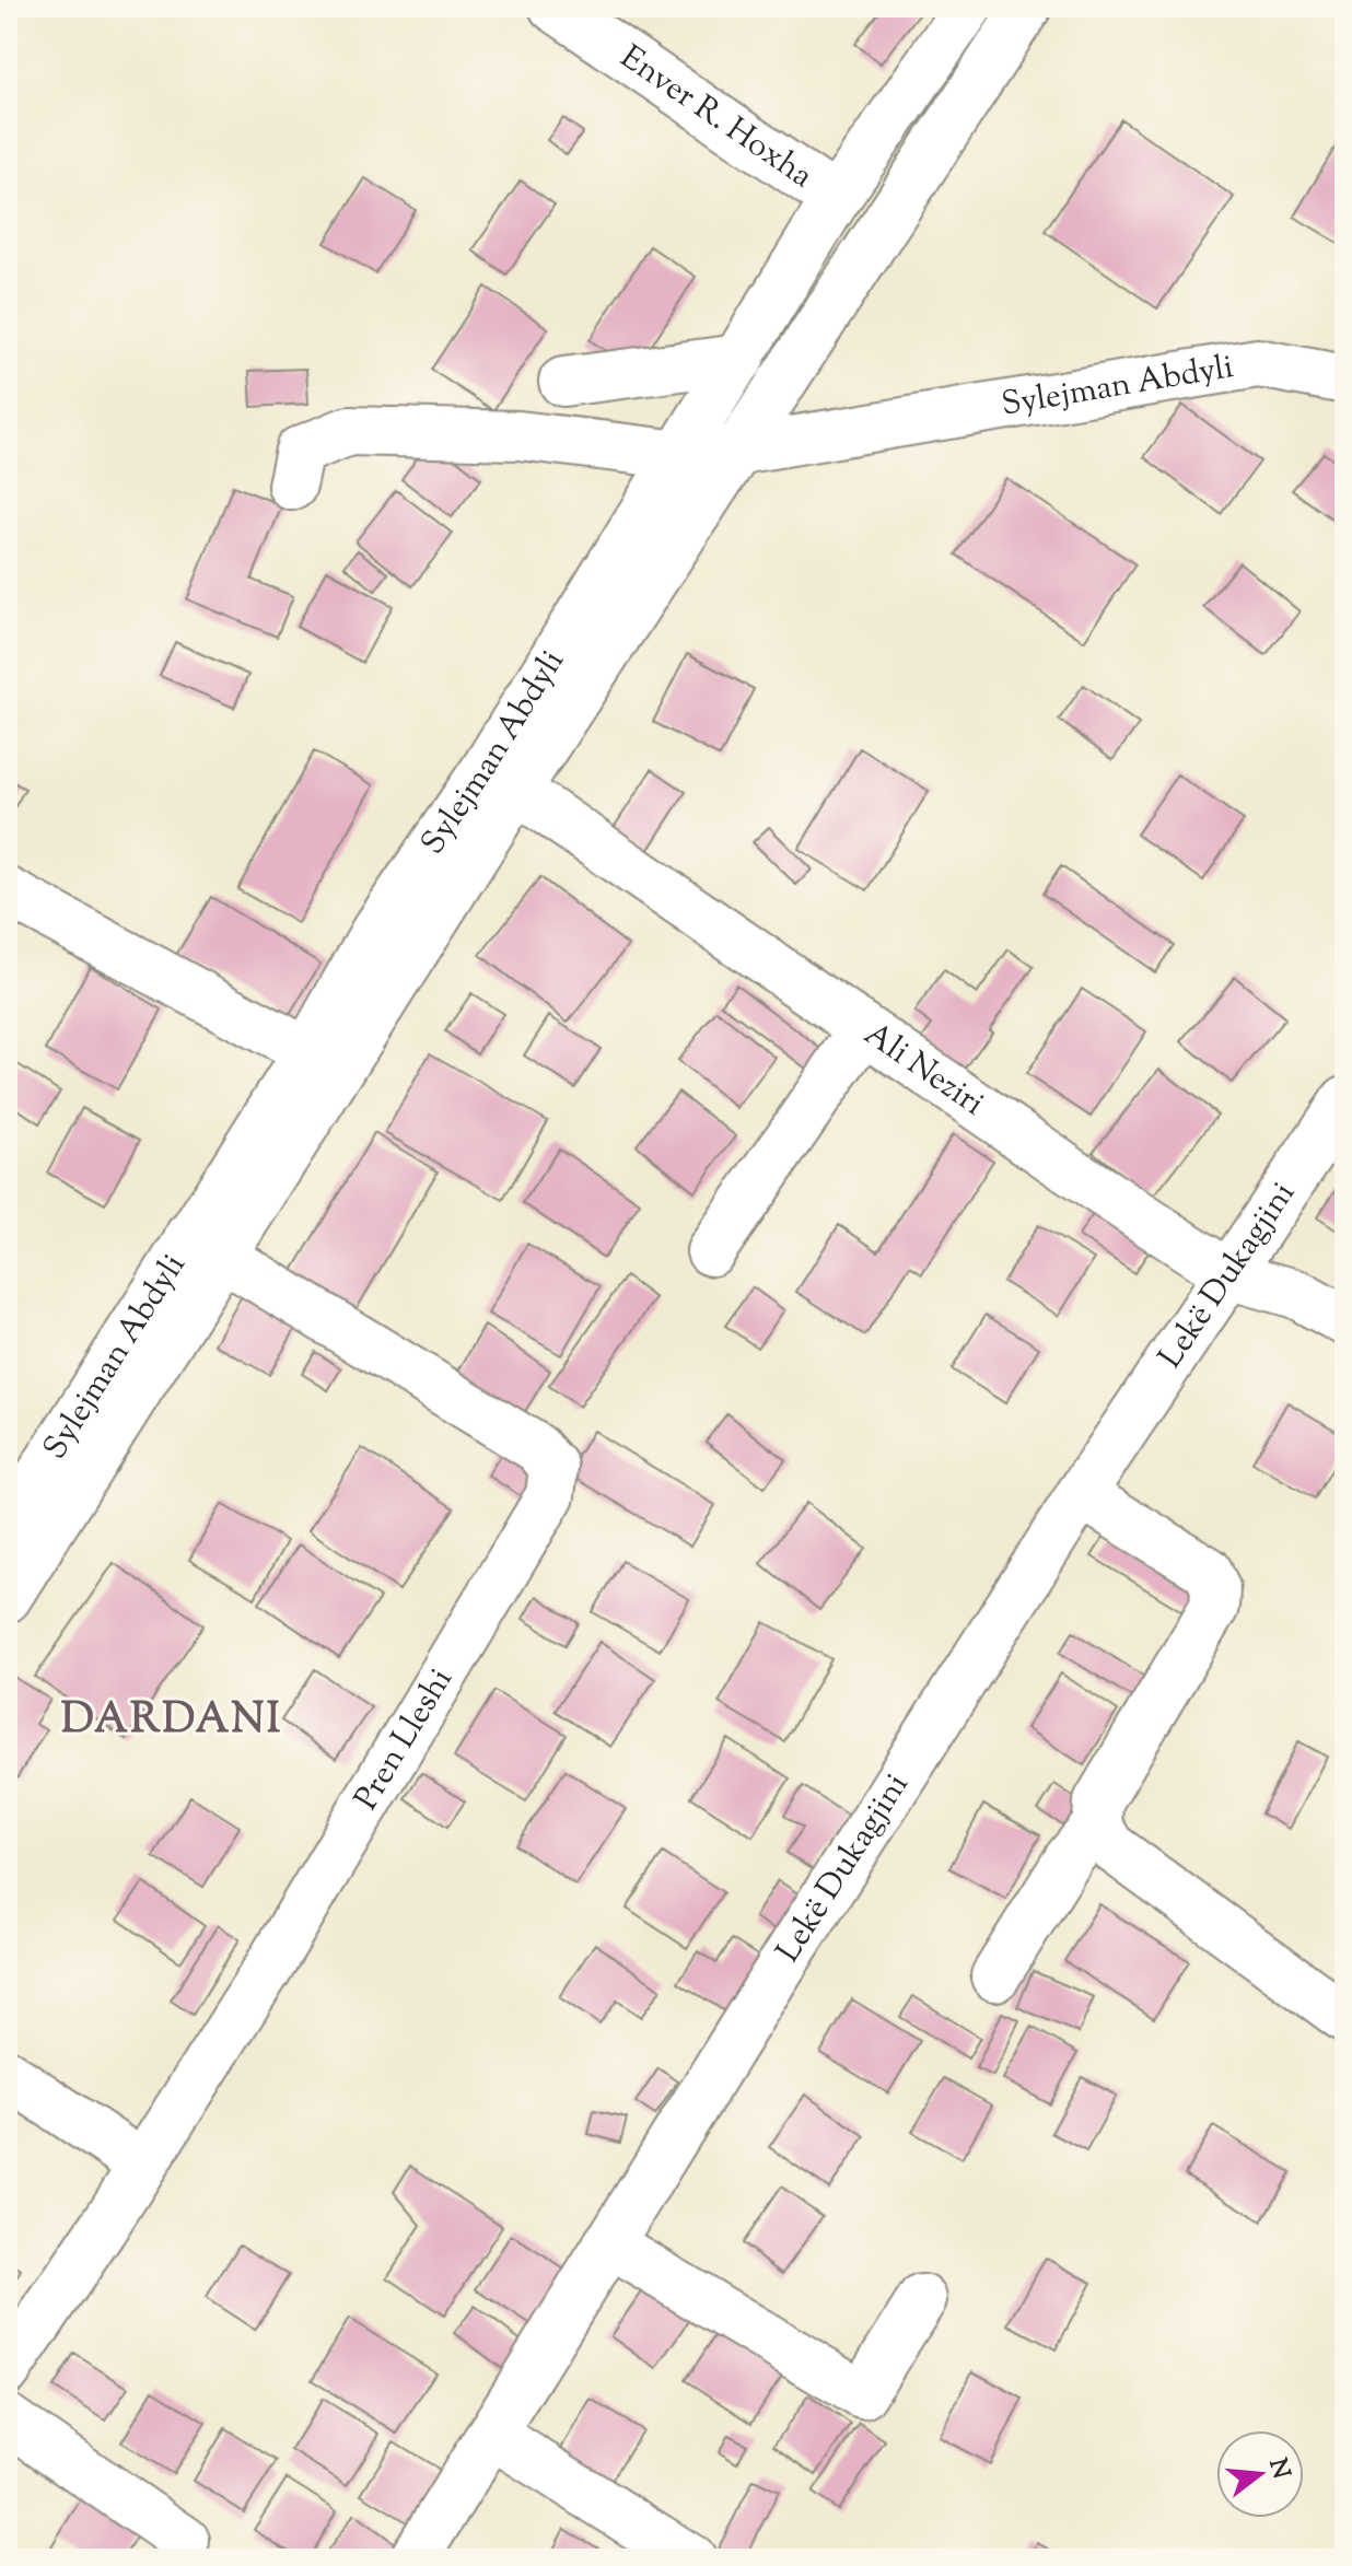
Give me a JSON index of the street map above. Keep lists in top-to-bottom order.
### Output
{
  "streets": {
    "street": [
      "Enver R. Hoxha",
      "Sylejman Abdyli",
      "Ali Neziri",
      "Lekë Dukagjini",
      "Pren Lleshi"
    ]
  },
  "crossings": [
    ["Enver R. Hoxha", "Sylejman Abdyli"],
    ["Sylejman Abdyli", "Pren Lleshi"],
    ["Ali Neziri", "Lekë Dukagjini"]
  ],
  "districts": ["DARDANI"],
  "north": "right"
}
